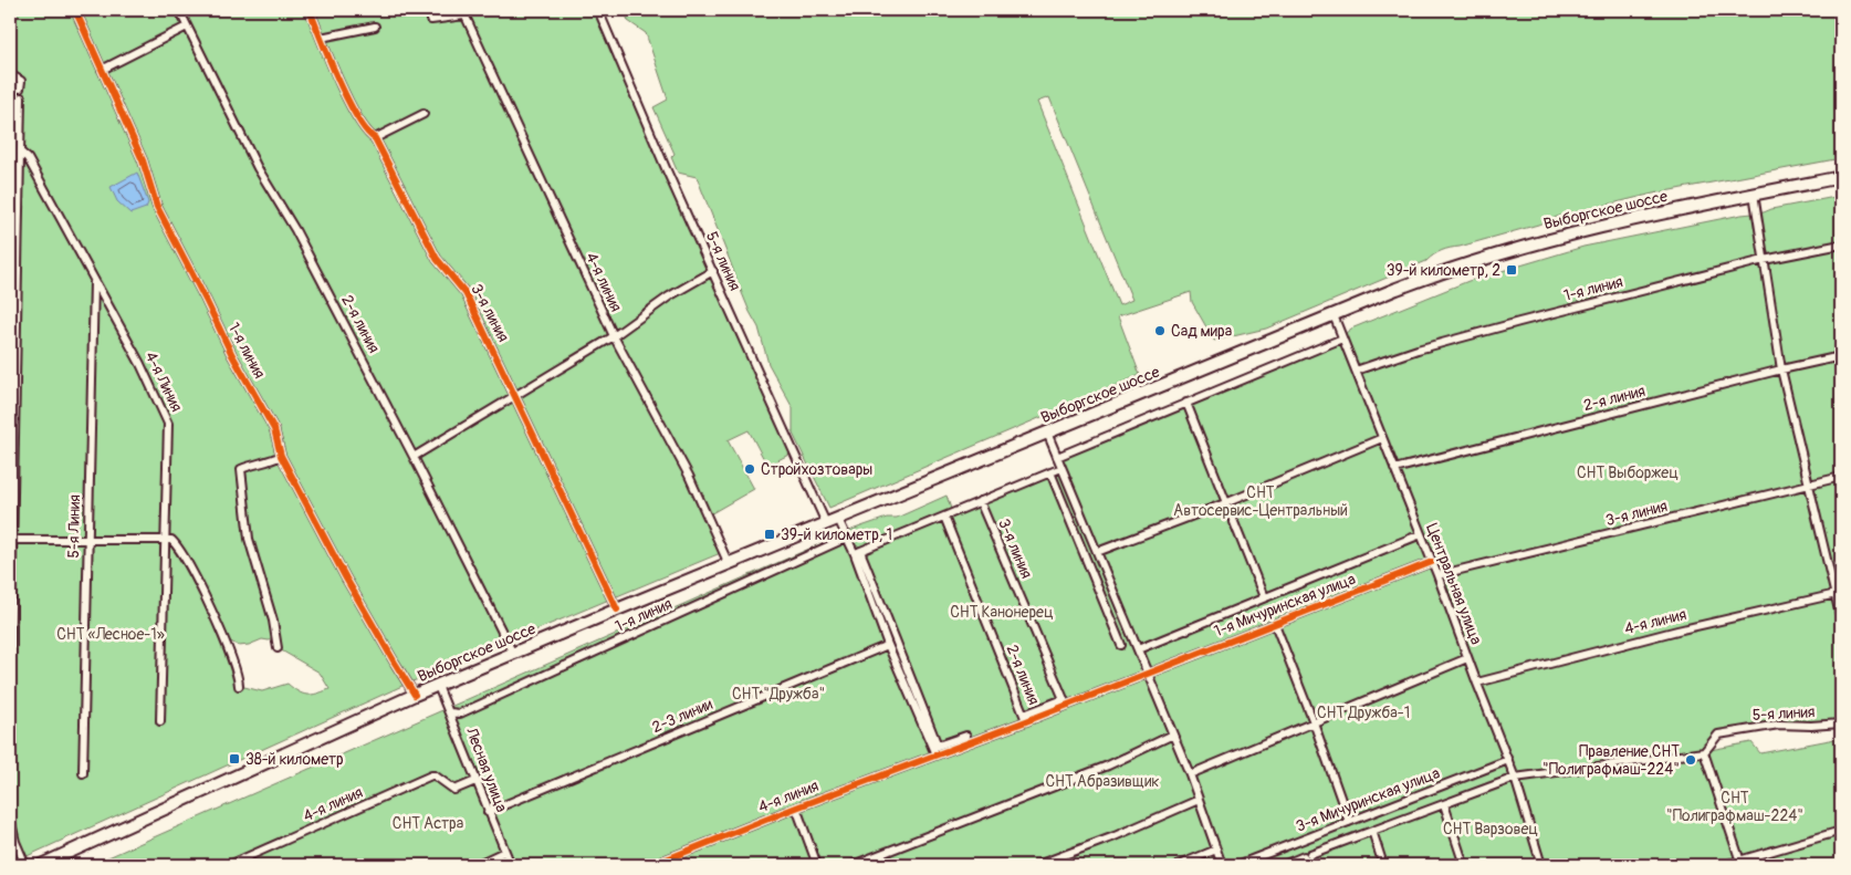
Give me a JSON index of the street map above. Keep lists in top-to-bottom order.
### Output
{
  "streets": {
    "main road": ["Выборгское шоссе"],
    "street": [
      "5-я линия",
      "4-я линия",
      "1-я линия",
      "3-я линия",
      "2-я линия",
      "4-я Линия",
      "5-я Линия",
      "Центральная улица",
      "1-я Мичуринская улица",
      "2-3 линии",
      "Лесная улица",
      "3-я Мичуринская улица"
    ]
  },
  "crossings": [
    ["Выборгское шоссе", "5-я линия"],
    ["Выборгское шоссе", "4-я линия"],
    ["Выборгское шоссе", "1-я линия"],
    ["Выборгское шоссе", "3-я линия"],
    ["Выборгское шоссе", "2-я линия"],
    ["Выборгское шоссе", "Центральная улица"],
    ["Выборгское шоссе", "Лесная улица"],
    ["4-я линия", "3-я линия"],
    ["4-я линия", "2-я линия"],
    ["4-я линия", "Центральная улица"],
    ["4-я линия", "1-я Мичуринская улица"],
    ["4-я линия", "Лесная улица"],
    ["1-я линия", "Центральная улица"],
    ["1-я линия", "Лесная улица"],
    ["3-я линия", "2-я линия"],
    ["3-я линия", "Центральная улица"],
    ["3-я линия", "1-я Мичуринская улица"],
    ["2-я линия", "Центральная улица"],
    ["2-я линия", "1-я Мичуринская улица"],
    ["4-я Линия", "5-я Линия"],
    ["Центральная улица", "1-я Мичуринская улица"],
    ["Центральная улица", "3-я Мичуринская улица"],
    ["2-3 линии", "Лесная улица"]
  ],
  "parks": [
    "СНТ Выборжец",
    "СНТ Автосервис-Центральный",
    "СНТ Канонерец",
    "СНТ «Лесное-1»",
    "СНТ \"Дружба\"",
    "СНТ Дружба-1",
    "СНТ Абразивщик",
    "СНТ \"Полиграфмаш-224\"",
    "СНТ Астра",
    "СНТ Варзовец"
  ],
  "places": {
    "transit": ["39-й километр, 2", "39-й километр, 1", "38-й километр"],
    "other": ["Сад мира", "Стройхозтовары", "Правление СНТ \"Полиграфмаш-224\""]
  }
}
